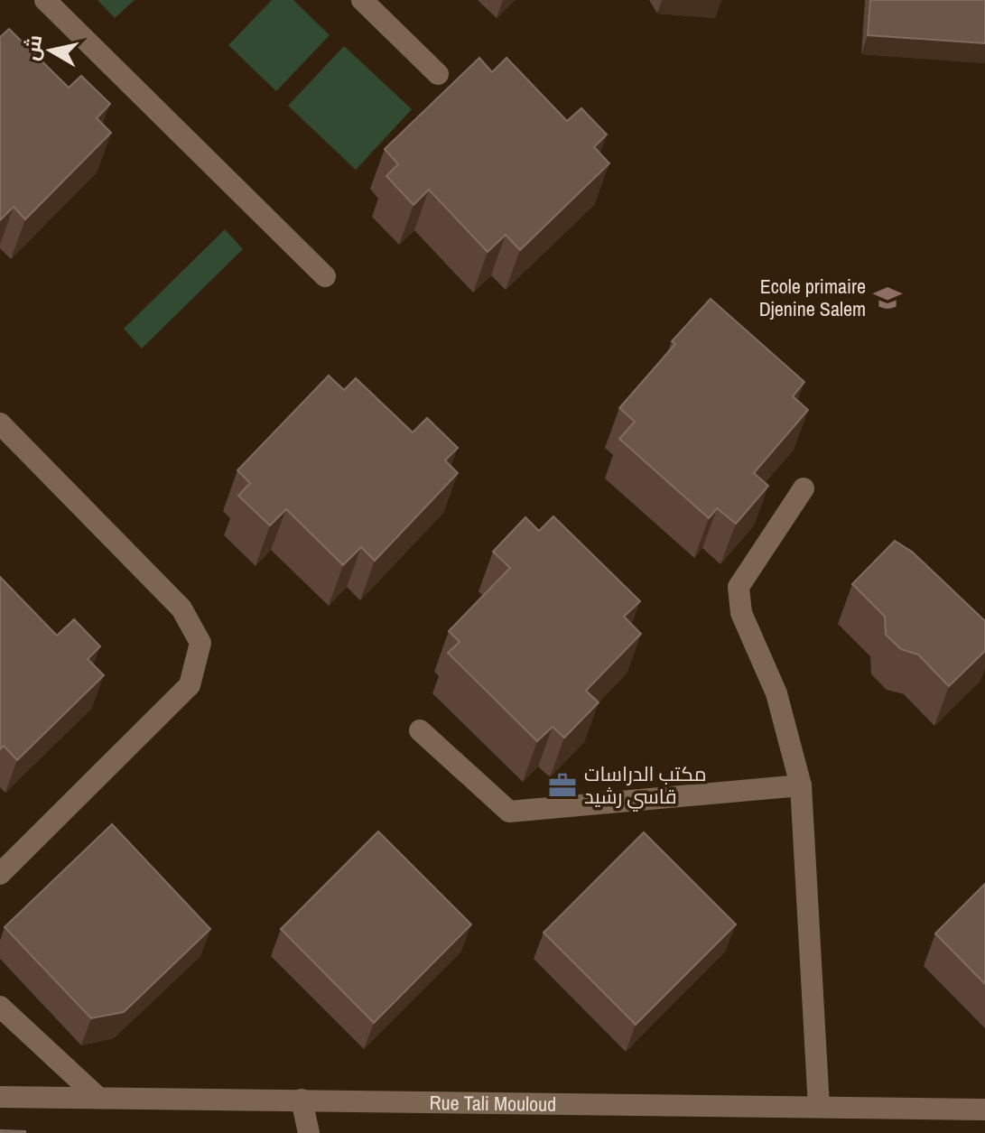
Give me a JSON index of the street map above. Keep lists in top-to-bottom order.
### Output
{
  "streets": {
    "street": ["Rue Tali Mouloud"]
  },
  "places": {
    "school or university": ["Ecole primaire Djenine Salem"],
    "office": ["مكتب الدراسات قاسي رشيد"]
  },
  "north": "left"
}
